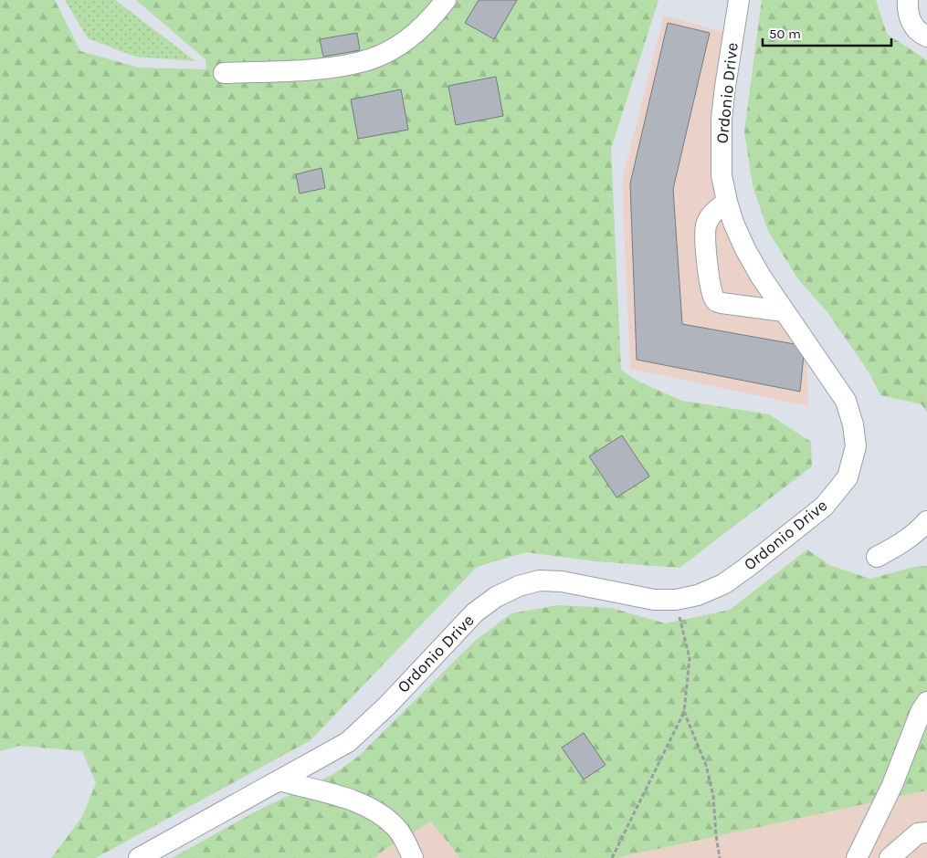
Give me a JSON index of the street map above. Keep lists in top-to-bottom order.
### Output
{
  "streets": {
    "street": ["Ordonio Drive"]
  },
  "scale_bar": "50 m"
}
